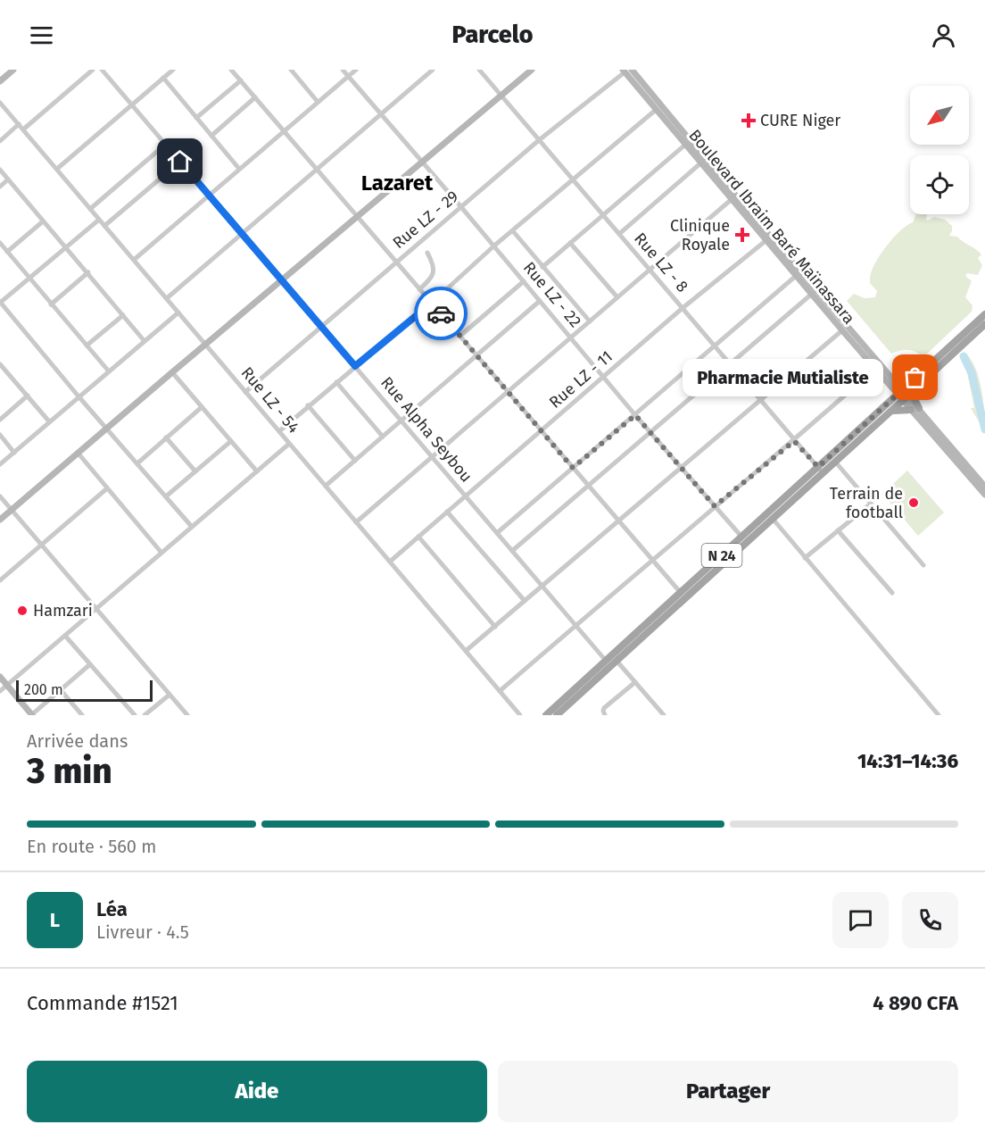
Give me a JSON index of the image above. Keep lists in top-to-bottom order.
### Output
{
  "streets": {
    "main road": ["Boulevard Ibraim Baré Maïnassara", "N 24"],
    "street": [
      "Rue LZ - 29",
      "Rue LZ - 8",
      "Rue LZ - 22",
      "Rue LZ - 11",
      "Rue LZ - 54",
      "Rue Alpha Seybou"
    ]
  },
  "crossings": [
    ["Rue LZ - 29", "Boulevard Ibraim Baré Maïnassara"],
    ["Rue LZ - 29", "Rue LZ - 8"],
    ["Rue LZ - 29", "Rue LZ - 22"],
    ["Rue LZ - 29", "Rue LZ - 54"],
    ["Rue LZ - 29", "Rue Alpha Seybou"],
    ["Boulevard Ibraim Baré Maïnassara", "Rue LZ - 11"],
    ["Boulevard Ibraim Baré Maïnassara", "N 24"],
    ["Rue LZ - 8", "Rue LZ - 11"],
    ["Rue LZ - 8", "N 24"],
    ["Rue LZ - 22", "Rue LZ - 11"],
    ["Rue LZ - 22", "N 24"],
    ["Rue LZ - 11", "Rue LZ - 54"],
    ["Rue LZ - 11", "Rue Alpha Seybou"],
    ["Rue Alpha Seybou", "N 24"]
  ],
  "districts": ["Lazaret"],
  "places": {
    "health": ["CURE Niger", "Clinique Royale"],
    "other": ["Pharmacie Mutialiste", "Terrain de football", "Hamzari"]
  },
  "scale_bar": "200 m",
  "north": "bottom left",
  "page": {
    "header": "Parcelo",
    "bubble": "Pharmacie Mutialiste",
    "scale": "200 m",
    "heading": ["3 min", "Arrivée dans", "14:31–14:36"],
    "panel": [
      "Léa",
      "Livreur · 4.5",
      "Commande #1521",
      "4 890 CFA"
    ],
    "bar": "En route · 560 m",
    "round": "L",
    "buttons": ["Aide", "Partager"]
  }
}
